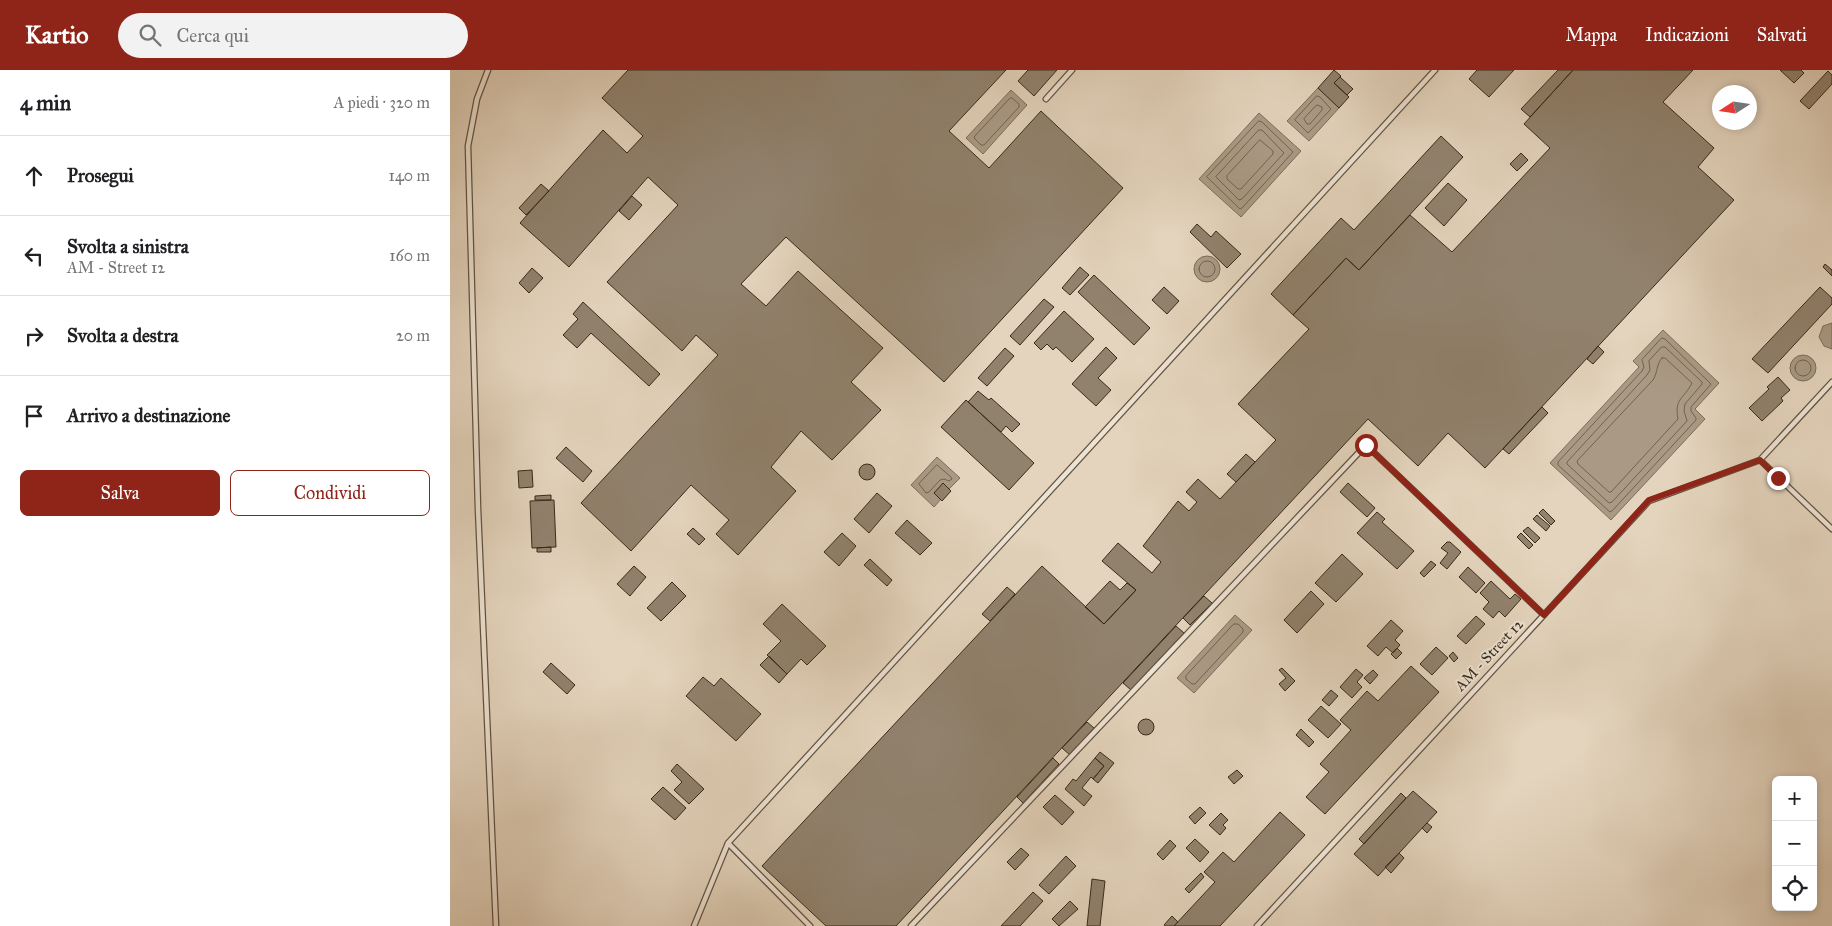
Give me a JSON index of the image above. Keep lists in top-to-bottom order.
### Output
{
  "streets": {
    "lane": ["AM - Street 12"]
  },
  "north": "left",
  "page": {
    "header": "Kartio",
    "search": "Cerca qui",
    "nav": ["Mappa", "Indicazioni", "Salvati"],
    "heading": ["4 min", "A piedi · 320 m"],
    "list": [
      ["Prosegui", "140 m"],
      ["Svolta a sinistra", "AM - Street 12", "160 m"],
      ["Svolta a destra", "20 m"],
      "Arrivo a destinazione"
    ],
    "buttons": ["Salva", "Condividi"],
    "map_buttons": ["+", "−"]
  }
}
